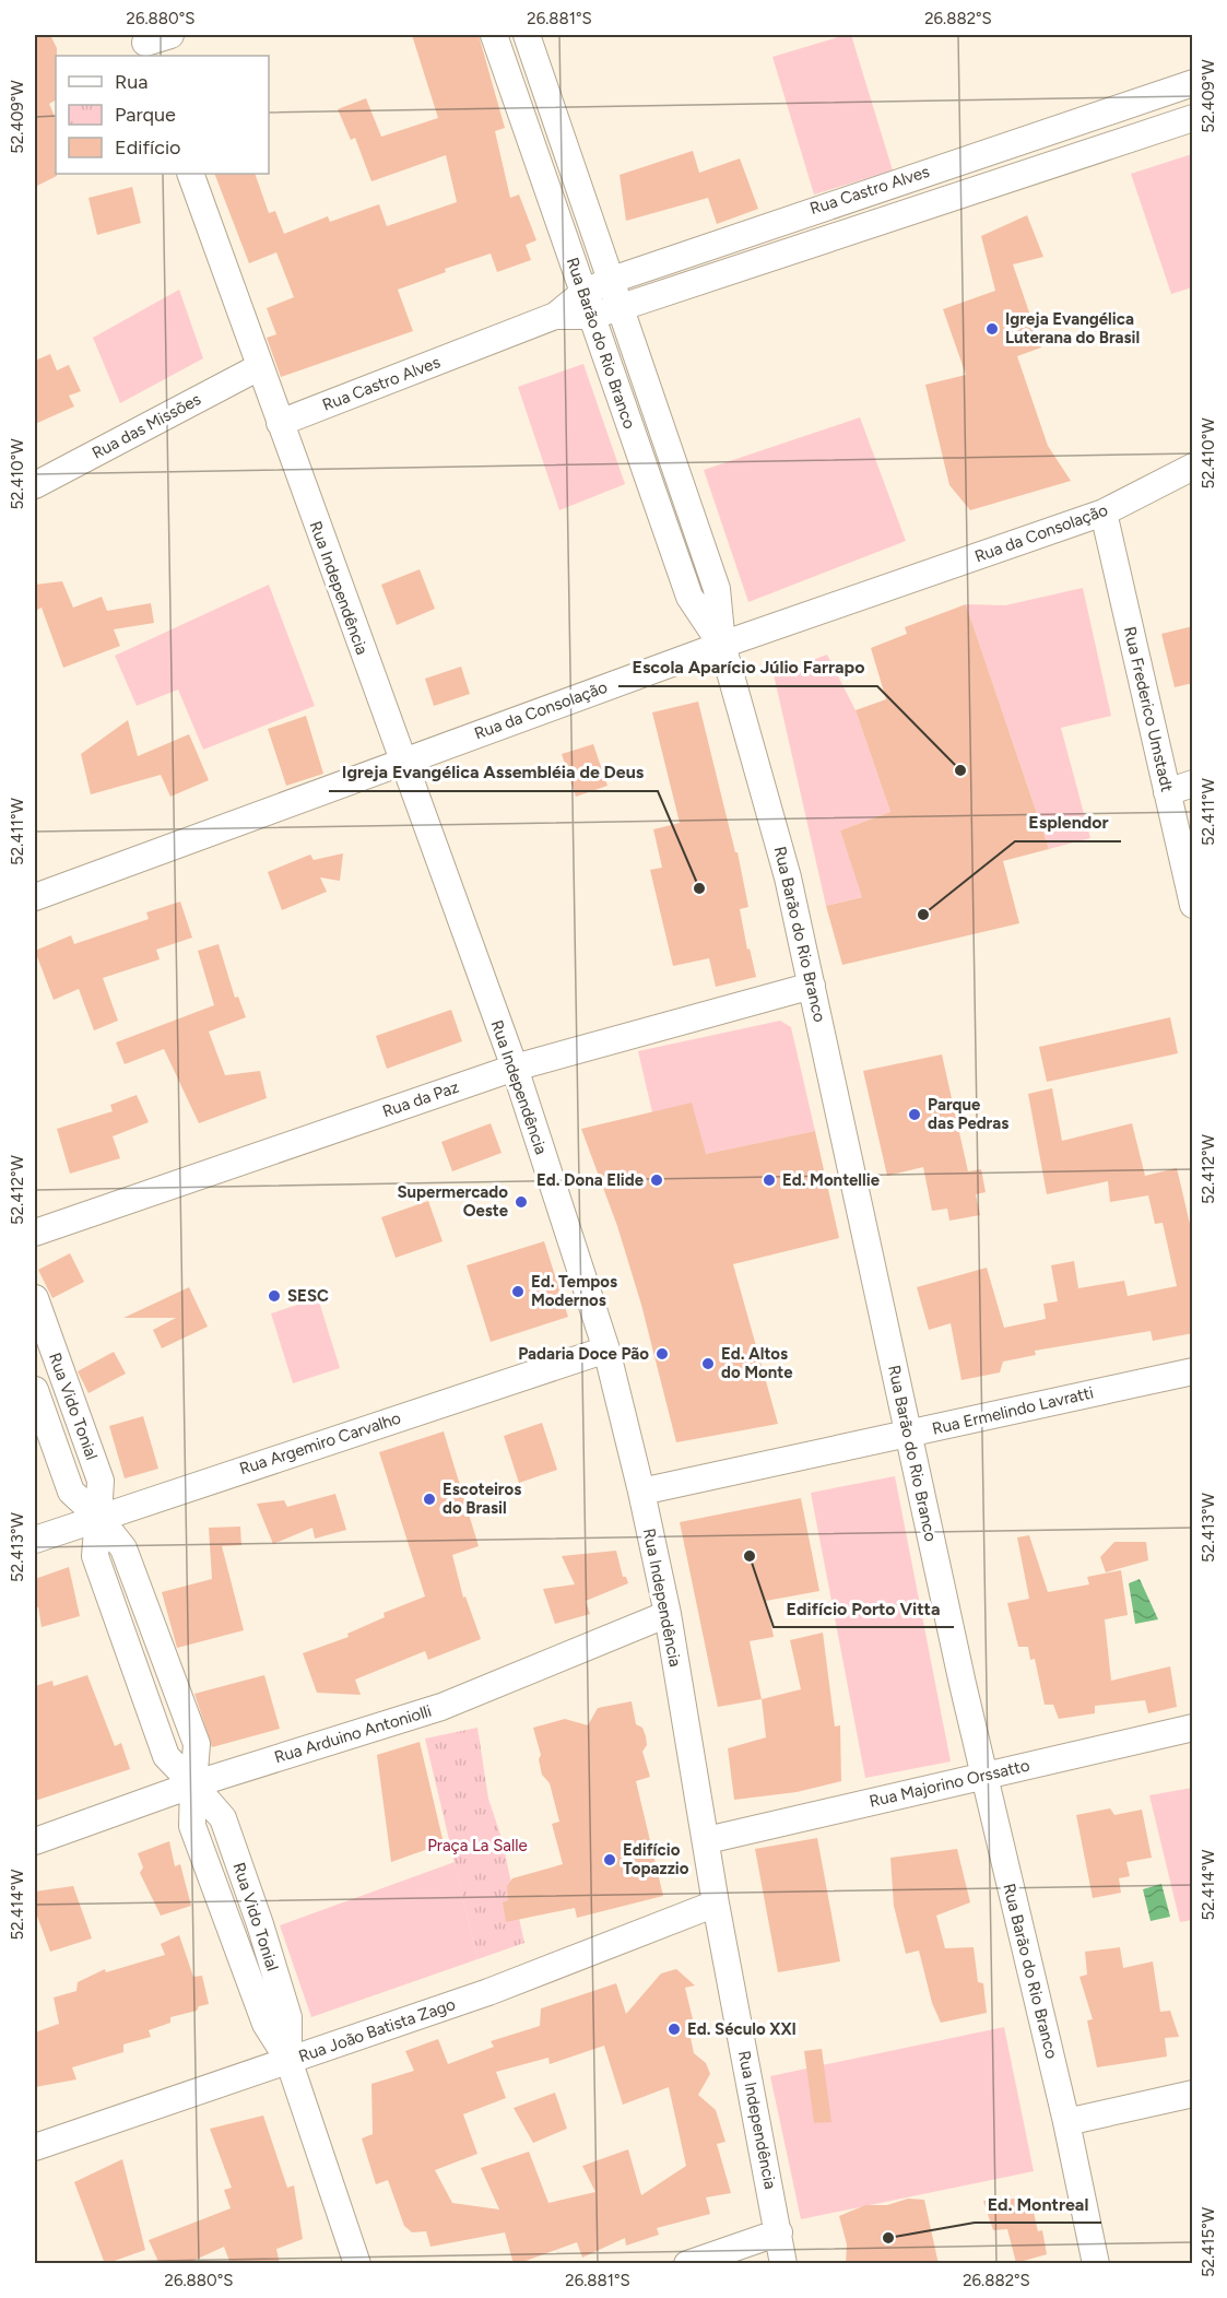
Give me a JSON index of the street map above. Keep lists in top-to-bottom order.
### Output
{
  "streets": {
    "street": [
      "Rua Castro Alves",
      "Rua Barão do Rio Branco",
      "Rua das Missões",
      "Rua da Consolação",
      "Rua Independência",
      "Rua Frederico Umstadt",
      "Rua da Paz",
      "Rua Vido Tonial",
      "Rua Ermelindo Lavratti",
      "Rua Argemiro Carvalho",
      "Rua Arduino Antoniolli",
      "Rua Majorino Orssatto",
      "Rua João Batista Zago"
    ]
  },
  "crossings": [
    ["Rua Castro Alves", "Rua Barão do Rio Branco"],
    ["Rua Castro Alves", "Rua Independência"],
    ["Rua Barão do Rio Branco", "Rua da Consolação"],
    ["Rua Barão do Rio Branco", "Rua da Paz"],
    ["Rua Barão do Rio Branco", "Rua Ermelindo Lavratti"],
    ["Rua Barão do Rio Branco", "Rua Majorino Orssatto"],
    ["Rua das Missões", "Rua Independência"],
    ["Rua da Consolação", "Rua Independência"],
    ["Rua da Consolação", "Rua Frederico Umstadt"],
    ["Rua Independência", "Rua da Paz"],
    ["Rua Independência", "Rua Ermelindo Lavratti"],
    ["Rua Independência", "Rua Argemiro Carvalho"],
    ["Rua Independência", "Rua Arduino Antoniolli"],
    ["Rua Independência", "Rua Majorino Orssatto"],
    ["Rua Independência", "Rua João Batista Zago"],
    ["Rua Vido Tonial", "Rua Argemiro Carvalho"],
    ["Rua Vido Tonial", "Rua Arduino Antoniolli"],
    ["Rua Vido Tonial", "Rua João Batista Zago"]
  ],
  "parks": ["Praça La Salle"],
  "places": [
    "Igreja Evangélica Luterana do Brasil",
    "Escola Aparício Júlio Farrapo",
    "Igreja Evangélica Assembléia de Deus",
    "Esplendor",
    "Parque das Pedras",
    "Ed. Dona Elide",
    "Ed. Montellie",
    "Supermercado Oeste",
    "Ed. Tempos Modernos",
    "SESC",
    "Padaria Doce Pão",
    "Ed. Altos do Monte",
    "Escoteiros do Brasil",
    "Edifício Porto Vitta",
    "Edifício Topazzio",
    "Ed. Século XXI",
    "Ed. Montreal"
  ],
  "legend": ["Rua", "Parque", "Edifício"],
  "coordinates": [
    "26.880°S",
    "26.881°S",
    "26.882°S",
    "52.409°W",
    "52.410°W",
    "52.411°W",
    "52.412°W",
    "52.413°W",
    "52.414°W",
    "52.415°W"
  ]
}
